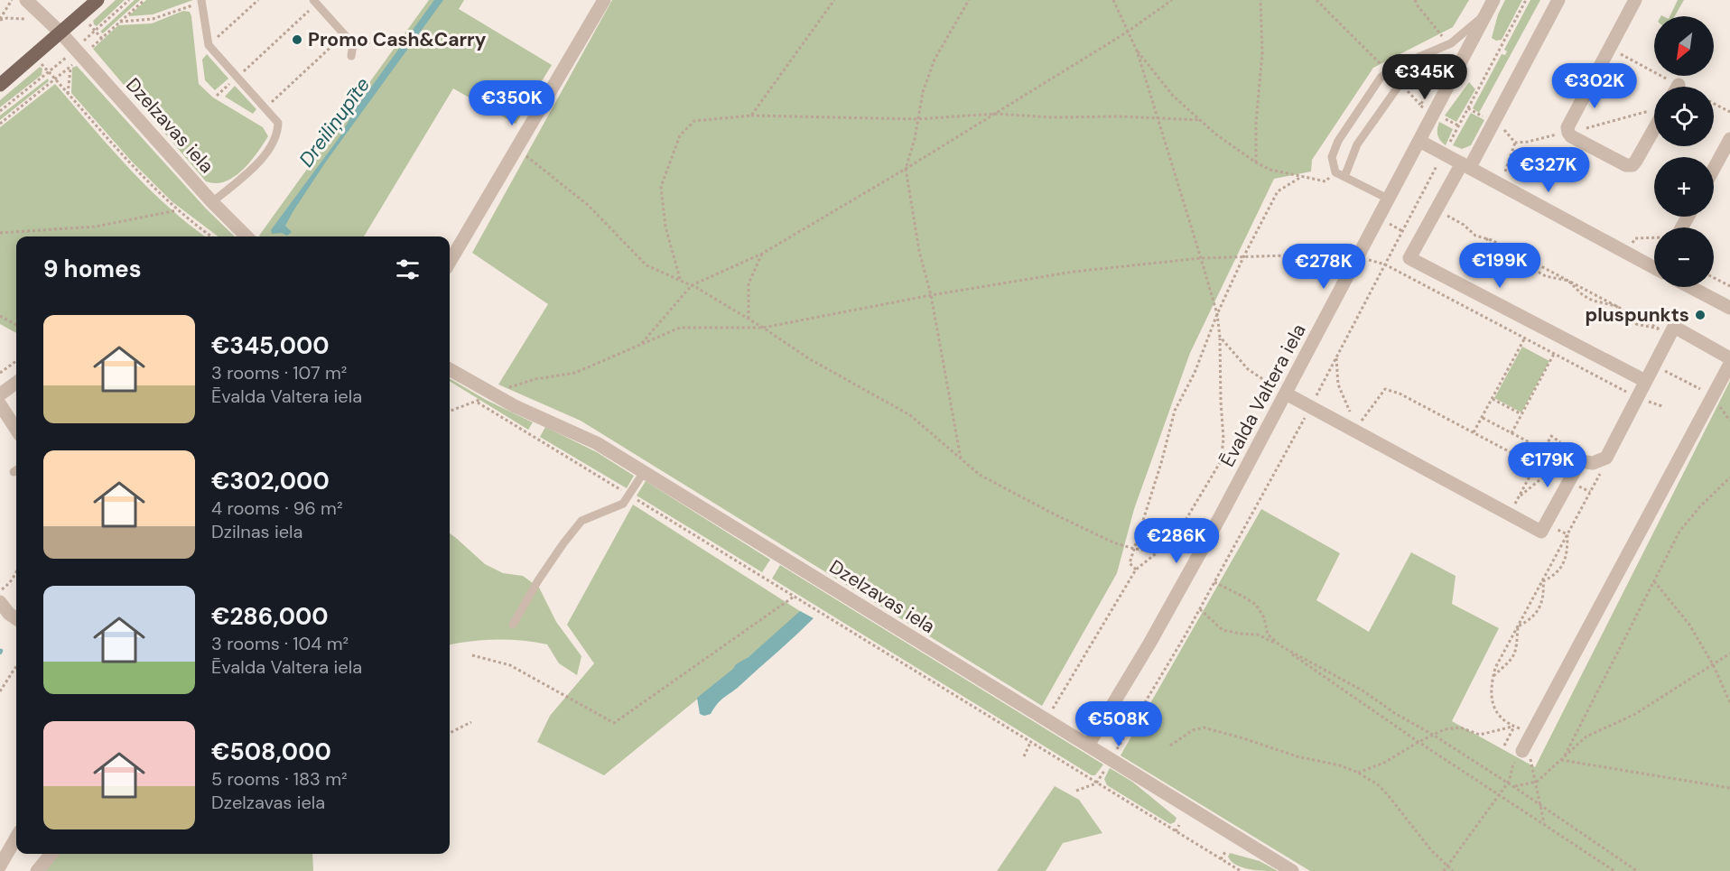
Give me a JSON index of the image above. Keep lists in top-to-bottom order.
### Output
{
  "streets": {
    "street": ["Dzelzavas iela", "Ēvalda Valtera iela"]
  },
  "crossings": [
    ["Dzelzavas iela", "Ēvalda Valtera iela"]
  ],
  "water": ["Dreiliņupīte"],
  "places": ["Promo Cash&Carry", "pluspunkts"],
  "north": "bottom left",
  "page": {
    "map_buttons": ["+", "−"],
    "price": [
      "€345K",
      "€302K",
      "€350K",
      "€327K",
      "€199K",
      "€278K",
      "€179K",
      "€286K",
      "€508K"
    ],
    "heading": "9 homes",
    "list": [
      {
        "name": "€345,000",
        "note": "3 rooms · 107 m² · Ēvalda Valtera iela"
      },
      {
        "name": "€302,000",
        "note": "4 rooms · 96 m² · Dzilnas iela"
      },
      {
        "name": "€286,000",
        "note": "3 rooms · 104 m² · Ēvalda Valtera iela"
      },
      {
        "name": "€508,000",
        "note": "5 rooms · 183 m² · Dzelzavas iela"
      }
    ]
  }
}
